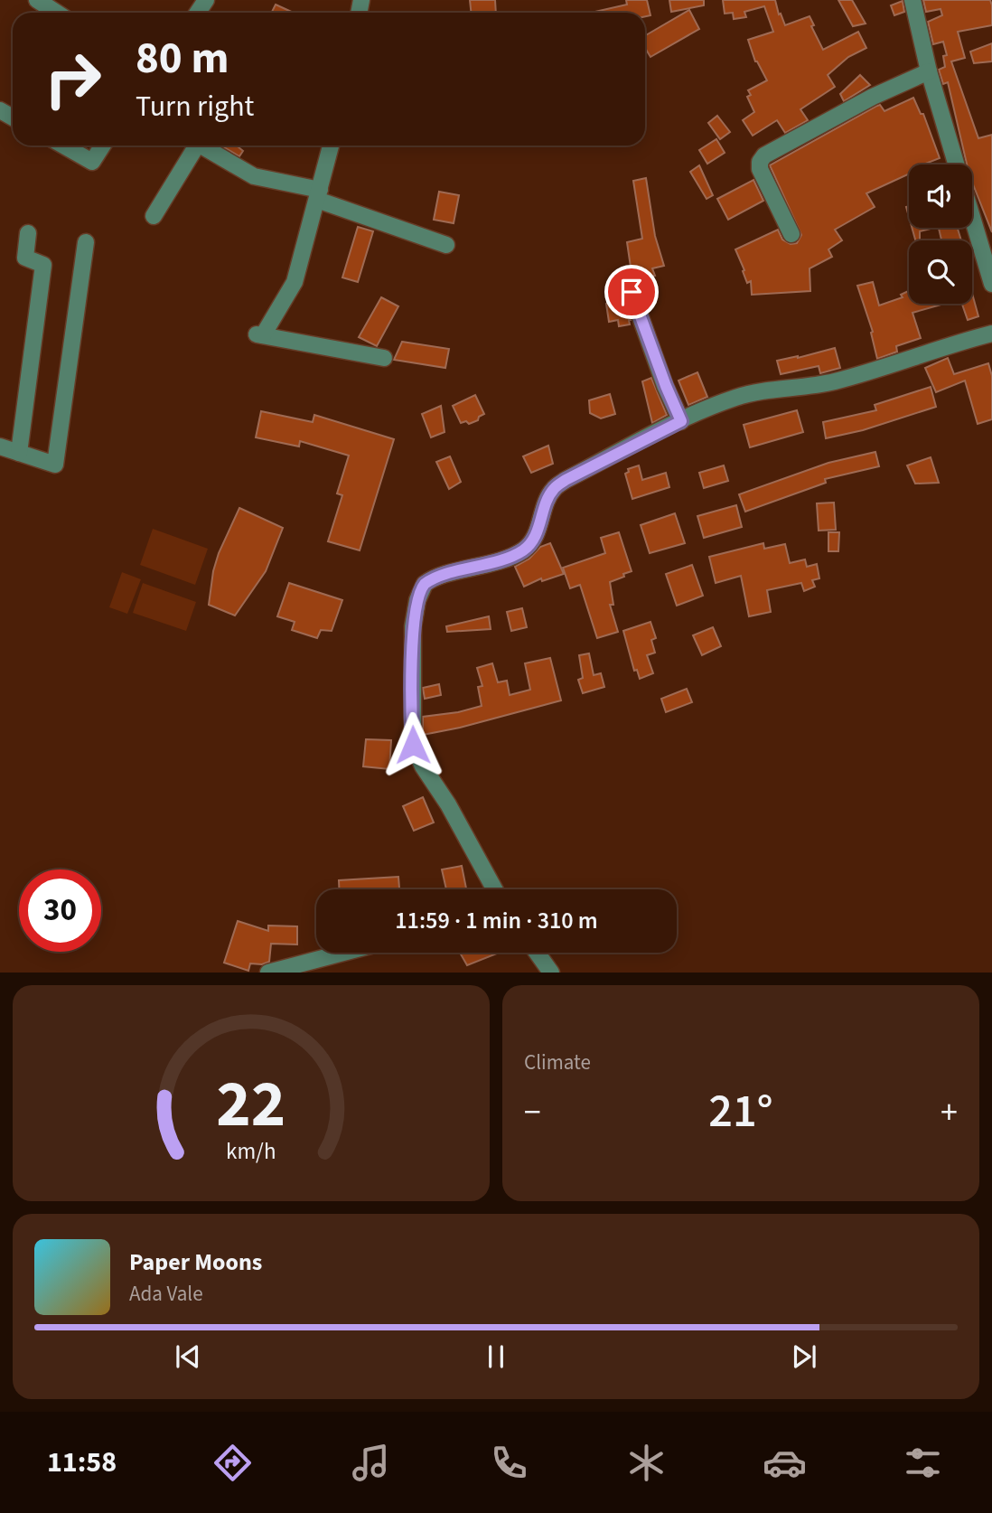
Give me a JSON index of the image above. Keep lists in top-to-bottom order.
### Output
{
  "page": {
    "turn": ["80 m", "Turn right"],
    "limit": "30",
    "trip": "11:59 · 1 min · 310 m",
    "tile": "Climate",
    "heat": ["−", "21°", "+"],
    "song": ["Paper Moons", "Ada Vale"],
    "tabs": "11:58",
    "gauge": ["22", "km/h"]
  }
}
